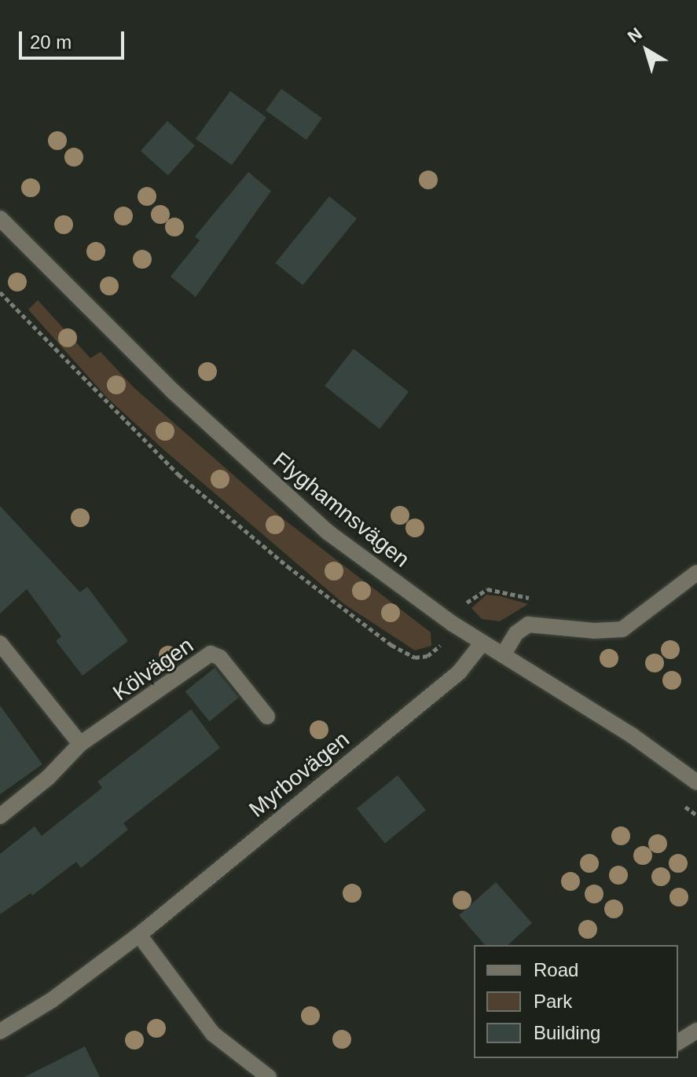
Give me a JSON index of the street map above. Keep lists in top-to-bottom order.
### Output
{
  "streets": {
    "street": ["Flyghamnsvägen", "Kölvägen", "Myrbovägen"]
  },
  "crossings": [
    ["Flyghamnsvägen", "Myrbovägen"]
  ],
  "legend": ["Road", "Park", "Building"],
  "scale_bar": "20 m",
  "north": "top left"
}
